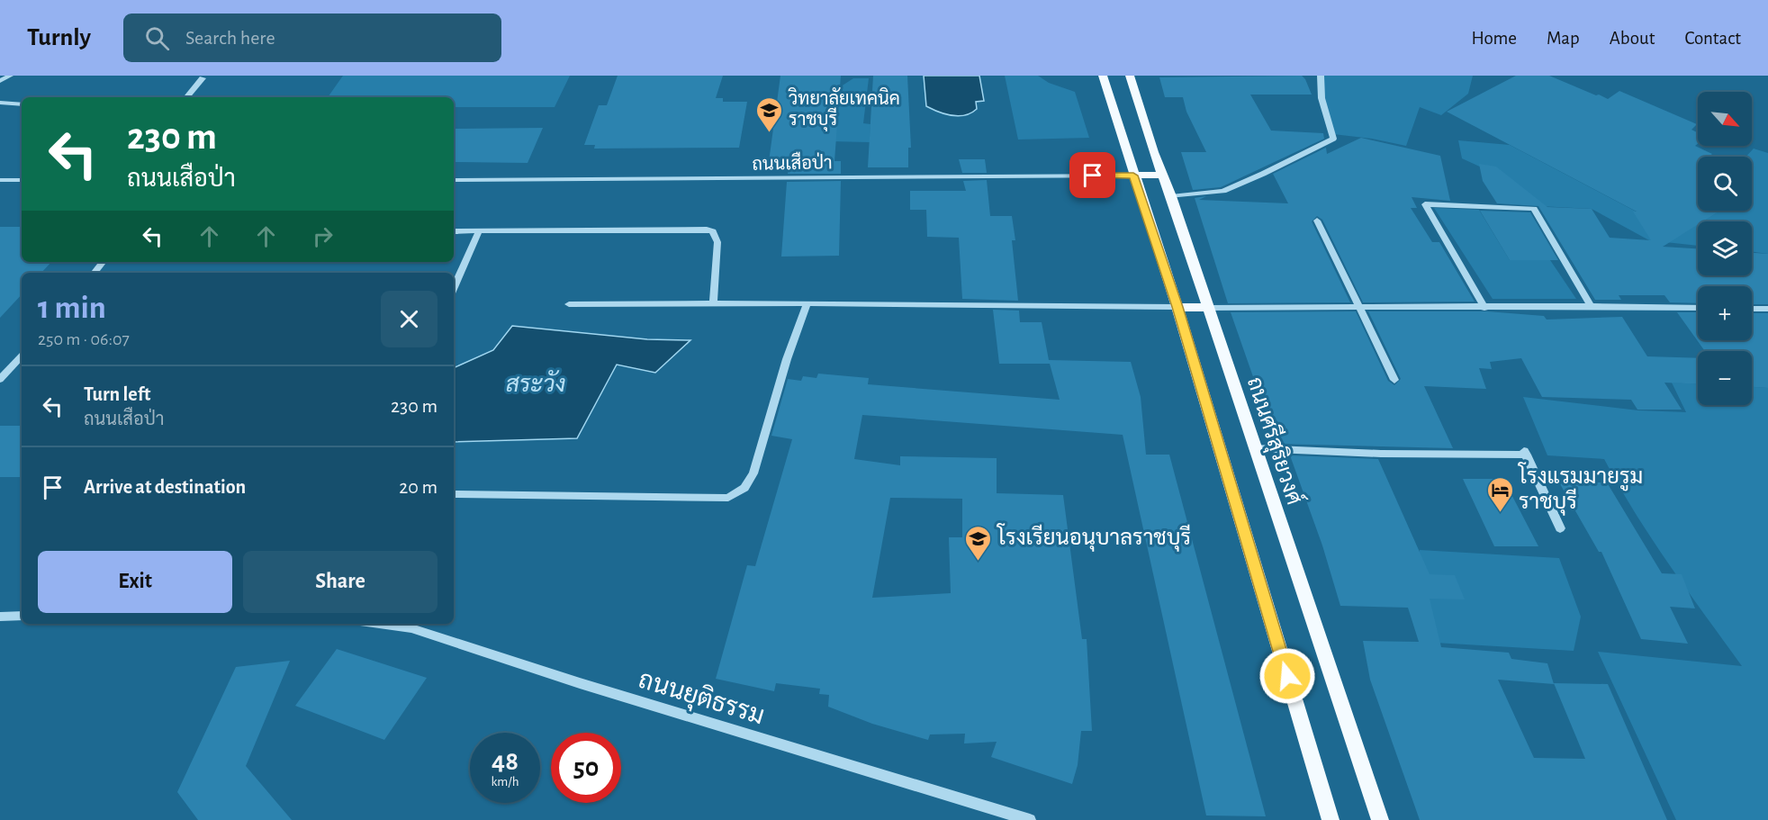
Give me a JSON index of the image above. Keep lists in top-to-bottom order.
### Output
{
  "streets": {
    "main road": ["ถนนศรีสุริยวงศ์"],
    "street": ["ถนนเสือป่า", "ถนนยุติธรรม"]
  },
  "water": ["สระวัง"],
  "places": {
    "school or university": ["วิทยาลัยเทคนิค ราชบุรี", "โรงเรียนอนุบาลราชบุรี"],
    "hotel": ["โรงแรมมายรูม ราชบุรี"]
  },
  "north": "bottom right",
  "page": {
    "header": "Turnly",
    "search": "Search here",
    "nav": [
      "Home",
      "Map",
      "About",
      "Contact"
    ],
    "map_buttons": ["+", "−"],
    "turn": ["230 m", "ถนนเสือป่า"],
    "heading": ["1 min", "250 m · 06:07"],
    "list": [
      {
        "name": "Turn left",
        "note": "ถนนเสือป่า",
        "value": "230 m"
      },
      {
        "name": "Arrive at destination",
        "value": "20 m"
      }
    ],
    "buttons": ["Exit", "Share"],
    "speed": "48 km/h",
    "limit": "50"
  }
}
